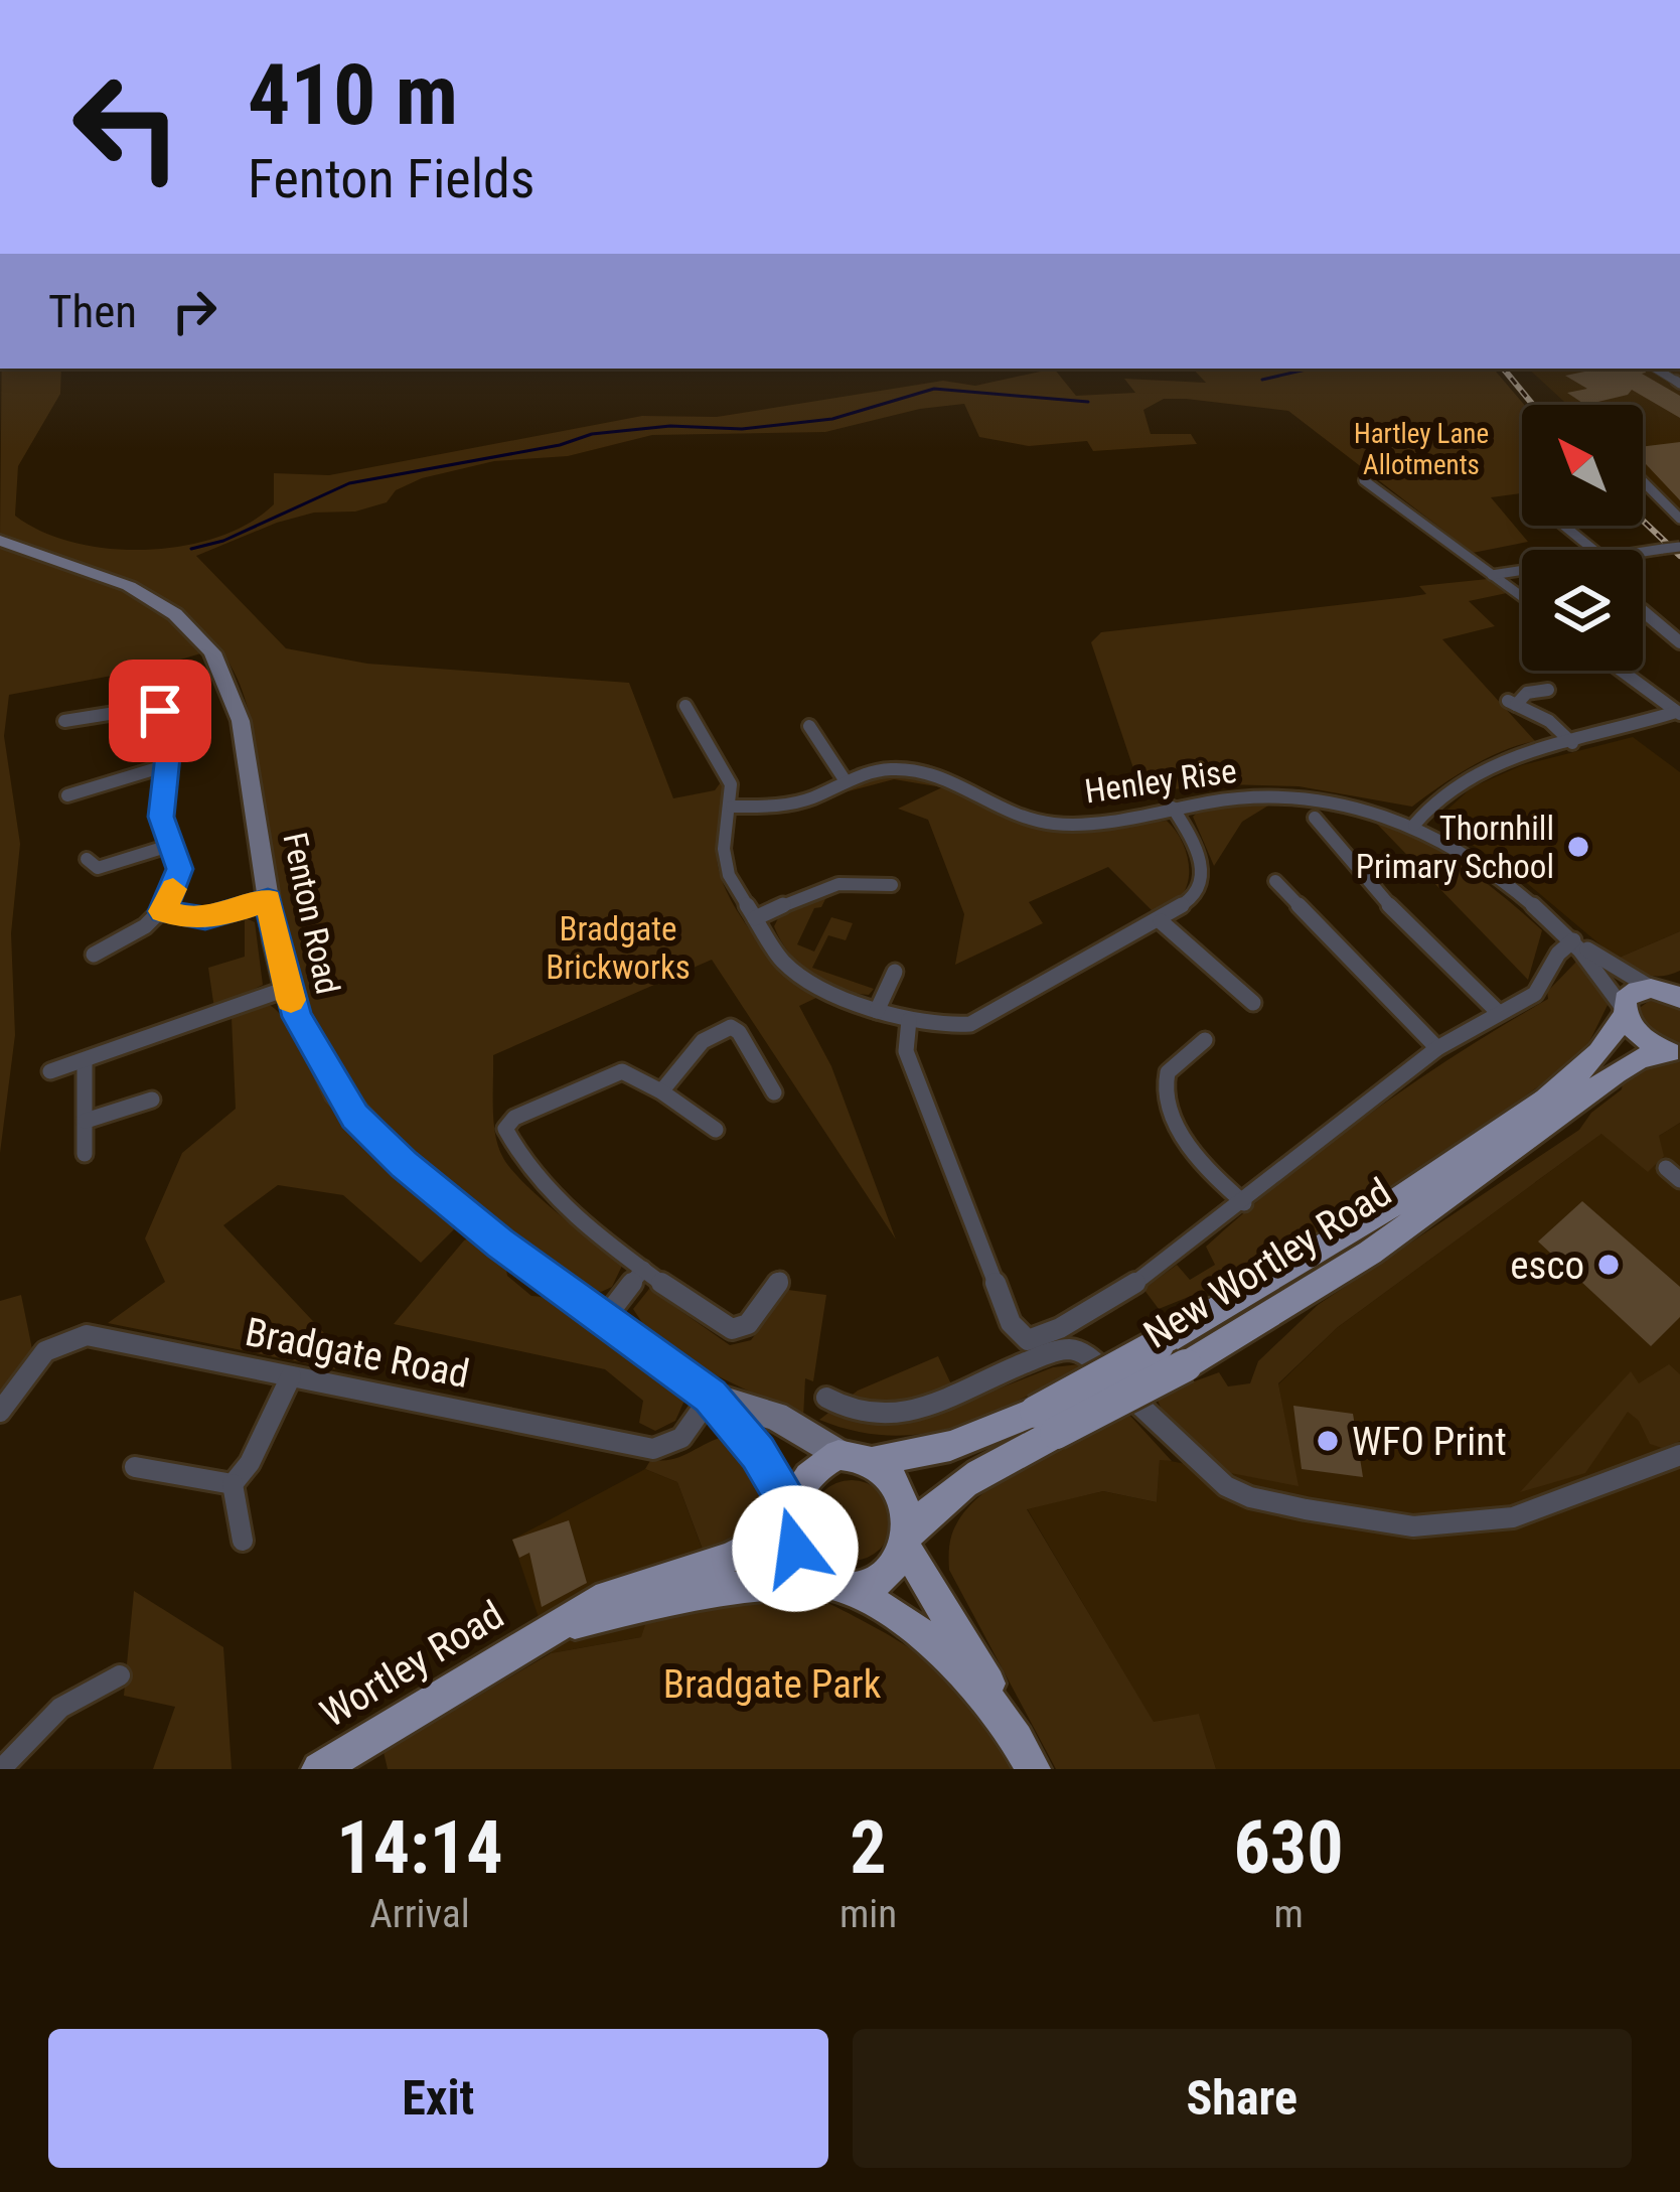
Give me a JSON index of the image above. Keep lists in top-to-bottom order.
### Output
{
  "streets": {
    "main road": ["New Wortley Road", "Wortley Road"],
    "street": ["Henley Rise", "Fenton Road", "Bradgate Road"]
  },
  "crossings": [
    ["Henley Rise", "New Wortley Road"],
    ["Fenton Road", "New Wortley Road"],
    ["Fenton Road", "Bradgate Road"],
    ["Fenton Road", "Wortley Road"],
    ["New Wortley Road", "Wortley Road"]
  ],
  "parks": ["Hartley Lane Allotments", "Bradgate Brickworks", "Bradgate Park"],
  "places": ["Thornhill Primary School", "esco", "WFO Print"],
  "north": "top left",
  "page": {
    "turn": ["410 m", "Fenton Fields"],
    "then": "Then",
    "eta": [
      "14:14",
      "Arrival",
      "2",
      "min",
      "630",
      "m"
    ],
    "buttons": ["Exit", "Share"]
  }
}
